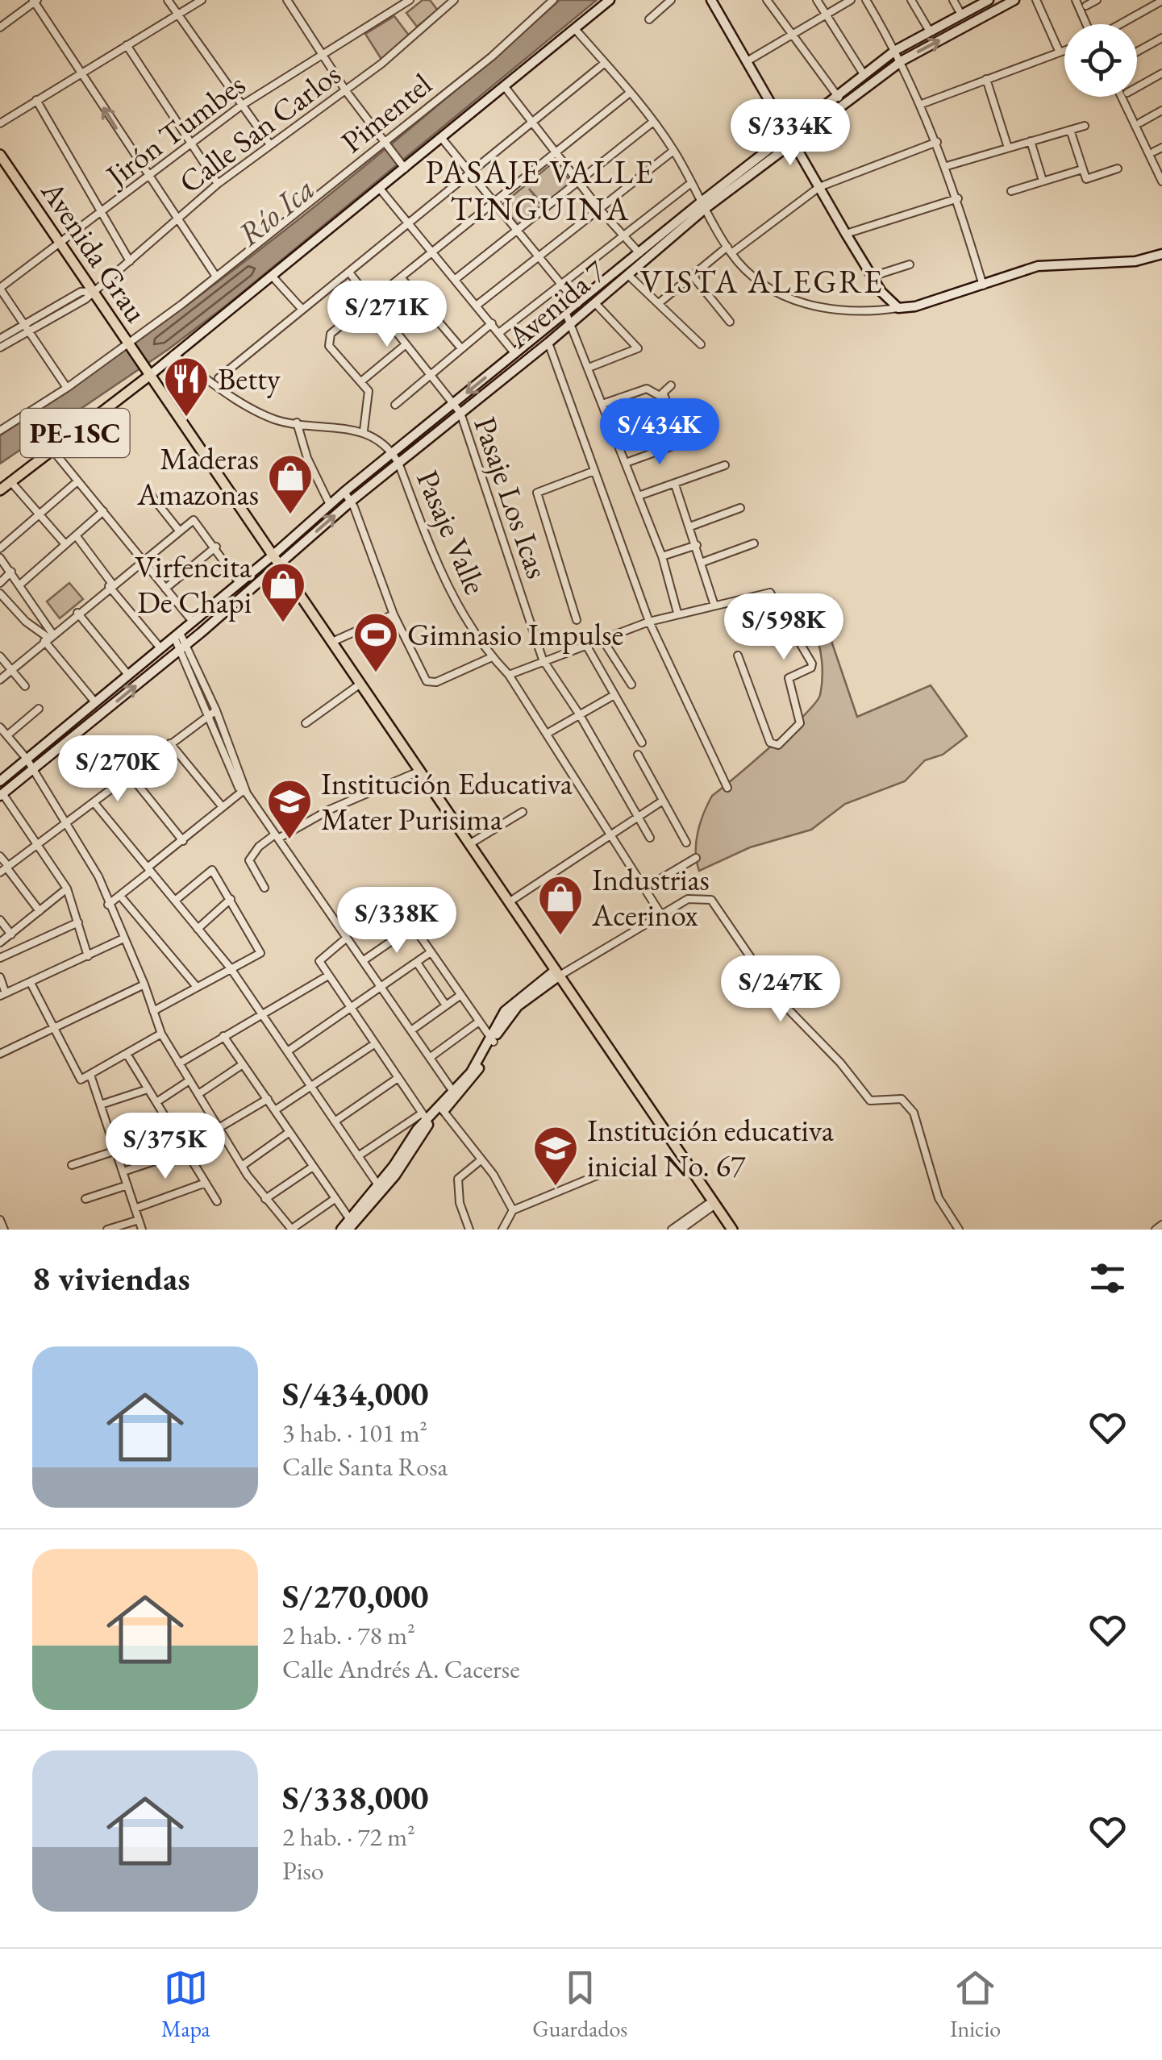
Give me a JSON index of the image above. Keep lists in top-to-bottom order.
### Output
{
  "streets": {
    "main road": ["Avenida Grau", "PE-1SC"],
    "street": [
      "Pimentel",
      "Calle San Carlos",
      "Jirón Tumbes",
      "Avenida 7",
      "Pasaje Los Icas",
      "Pasaje Valle"
    ]
  },
  "crossings": [
    ["Pimentel", "Avenida Grau"],
    ["Calle San Carlos", "Avenida Grau"],
    ["Jirón Tumbes", "Avenida Grau"],
    ["Avenida Grau", "PE-1SC"],
    ["Avenida 7", "PE-1SC"],
    ["Avenida 7", "Pasaje Los Icas"],
    ["Avenida 7", "Pasaje Valle"]
  ],
  "districts": ["PASAJE VALLE TINGUINA", "VISTA ALEGRE"],
  "water": ["Río Ica"],
  "places": {
    "restaurant": ["Betty"],
    "shop": ["Maderas Amazonas", "Virfencita De Chapi", "Industrias Acerinox"],
    "sports": ["Gimnasio Impulse"],
    "school or university": ["Institución Educativa Mater Purisima", "Institución educativa inicial No. 67"]
  },
  "page": {
    "price": [
      "S/334K",
      "S/271K",
      "S/434K",
      "S/598K",
      "S/270K",
      "S/338K",
      "S/247K",
      "S/375K"
    ],
    "heading": "8 viviendas",
    "list": [
      {
        "name": "S/434,000",
        "note": "3 hab. · 101 m² · Calle Santa Rosa"
      },
      {
        "name": "S/270,000",
        "note": "2 hab. · 78 m² · Calle Andrés A. Cacerse"
      },
      {
        "name": "S/338,000",
        "note": "2 hab. · 72 m² · Piso"
      }
    ],
    "tabs": ["Mapa", "Guardados", "Inicio"]
  }
}
